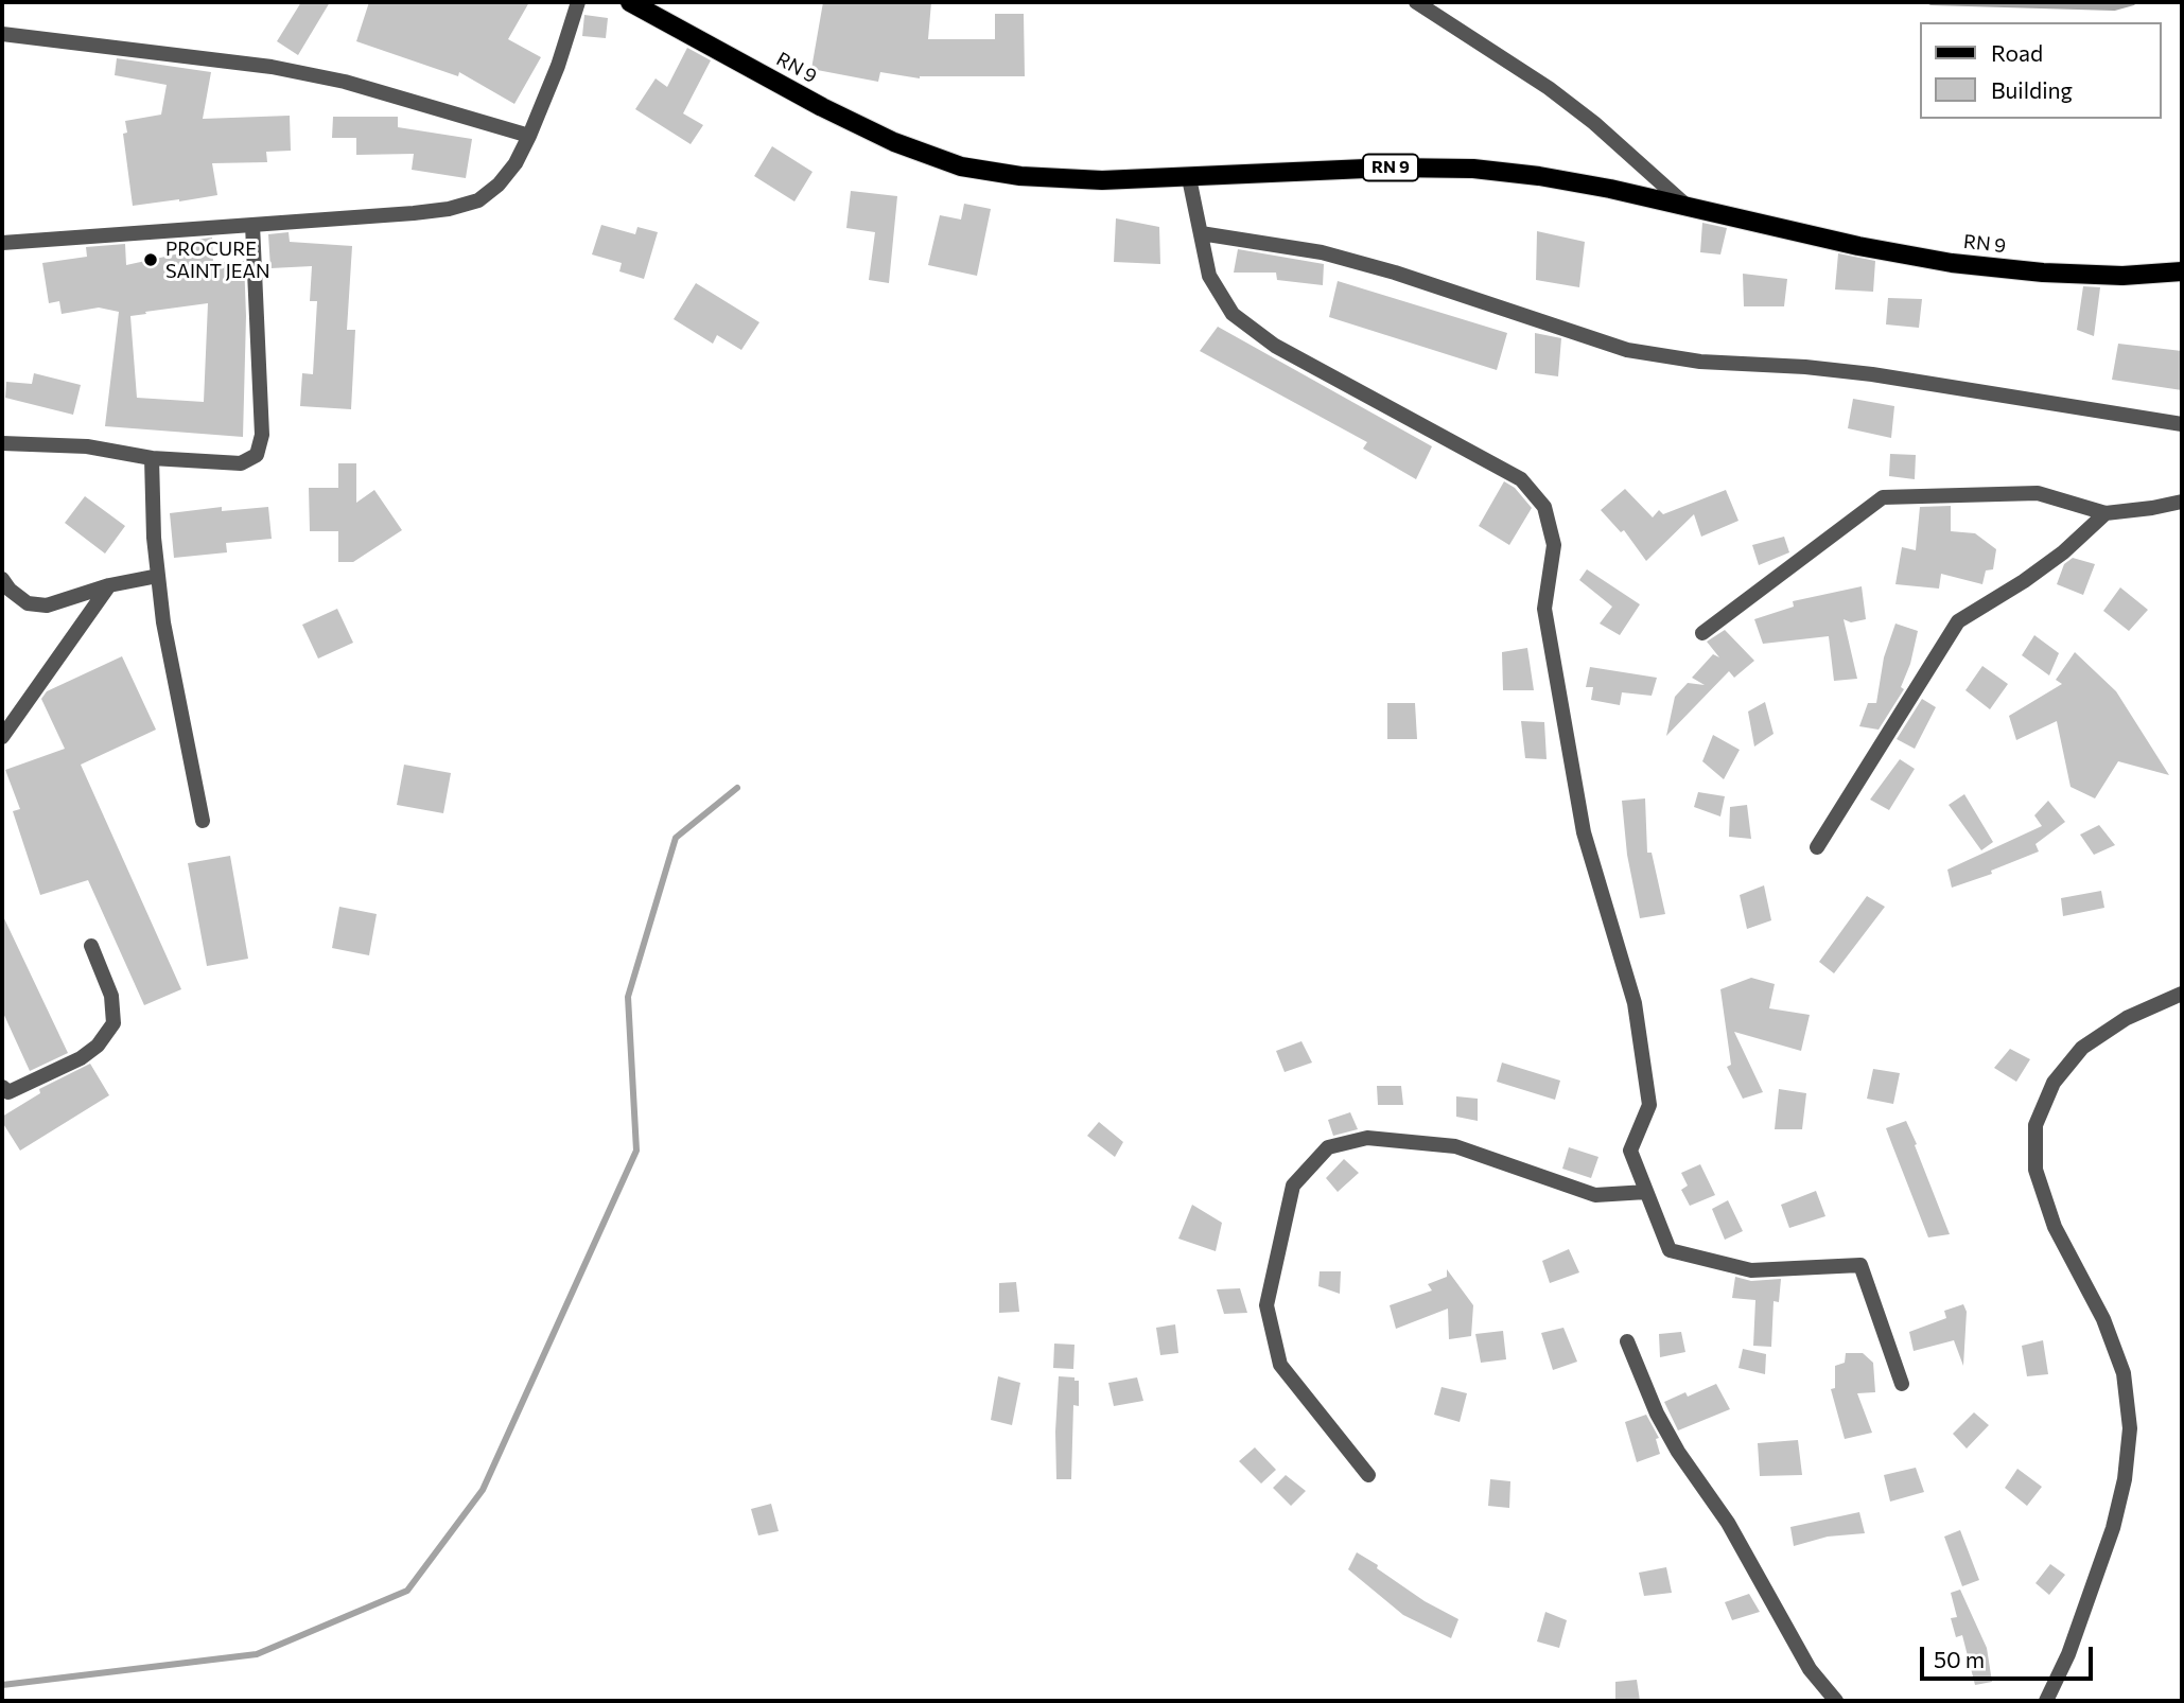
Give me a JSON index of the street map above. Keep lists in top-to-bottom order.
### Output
{
  "streets": {
    "main road": ["RN 9"]
  },
  "places": ["PROCURE SAINT JEAN"],
  "legend": ["Road", "Building"],
  "scale_bar": "50 m"
}
